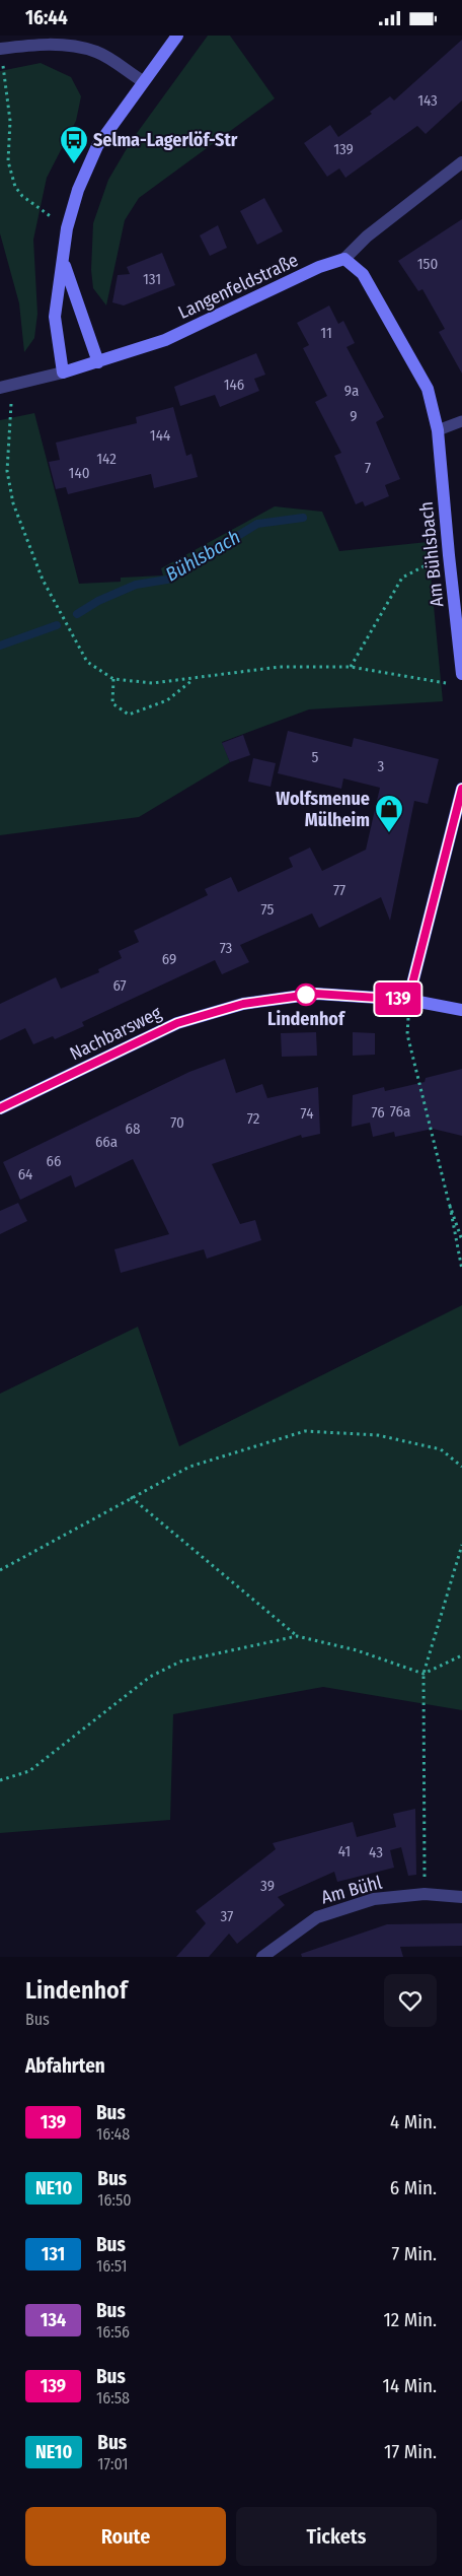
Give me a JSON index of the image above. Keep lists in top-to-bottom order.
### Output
{
  "streets": {
    "street": [
      "Langenfeldstraße",
      "Am Bühlsbach",
      "Nachbarsweg",
      "Am Bühl"
    ]
  },
  "crossings": [
    ["Langenfeldstraße", "Am Bühlsbach"]
  ],
  "water": ["Bühlsbach"],
  "places": {
    "bus stop": ["Selma-Lagerlöf-Str"],
    "shop": ["Wolfsmenue Mülheim"],
    "other": ["Lindenhof"]
  },
  "lines": ["bus line 139"],
  "house_numbers": [
    "143",
    "139",
    "150",
    "131",
    "11",
    "146",
    "9a",
    "9",
    "144",
    "142",
    "7",
    "140",
    "5",
    "3",
    "77",
    "75",
    "73",
    "69",
    "67",
    "76a",
    "76",
    "74",
    "72",
    "70",
    "68",
    "66a",
    "66",
    "64",
    "41",
    "43",
    "39",
    "37"
  ],
  "page": {
    "status": "16:44",
    "on_map": "139",
    "heading": [
      ["Lindenhof", "Bus"],
      "Abfahrten"
    ],
    "list": [
      {
        "mark": "139",
        "name": "Bus",
        "note": "16:48",
        "value": "4 Min."
      },
      {
        "mark": "NE10",
        "name": "Bus",
        "note": "16:50",
        "value": "6 Min."
      },
      {
        "mark": "131",
        "name": "Bus",
        "note": "16:51",
        "value": "7 Min."
      },
      {
        "mark": "134",
        "name": "Bus",
        "note": "16:56",
        "value": "12 Min."
      },
      {
        "mark": "139",
        "name": "Bus",
        "note": "16:58",
        "value": "14 Min."
      },
      {
        "mark": "NE10",
        "name": "Bus",
        "note": "17:01",
        "value": "17 Min."
      }
    ],
    "buttons": ["Route", "Tickets"]
  }
}
